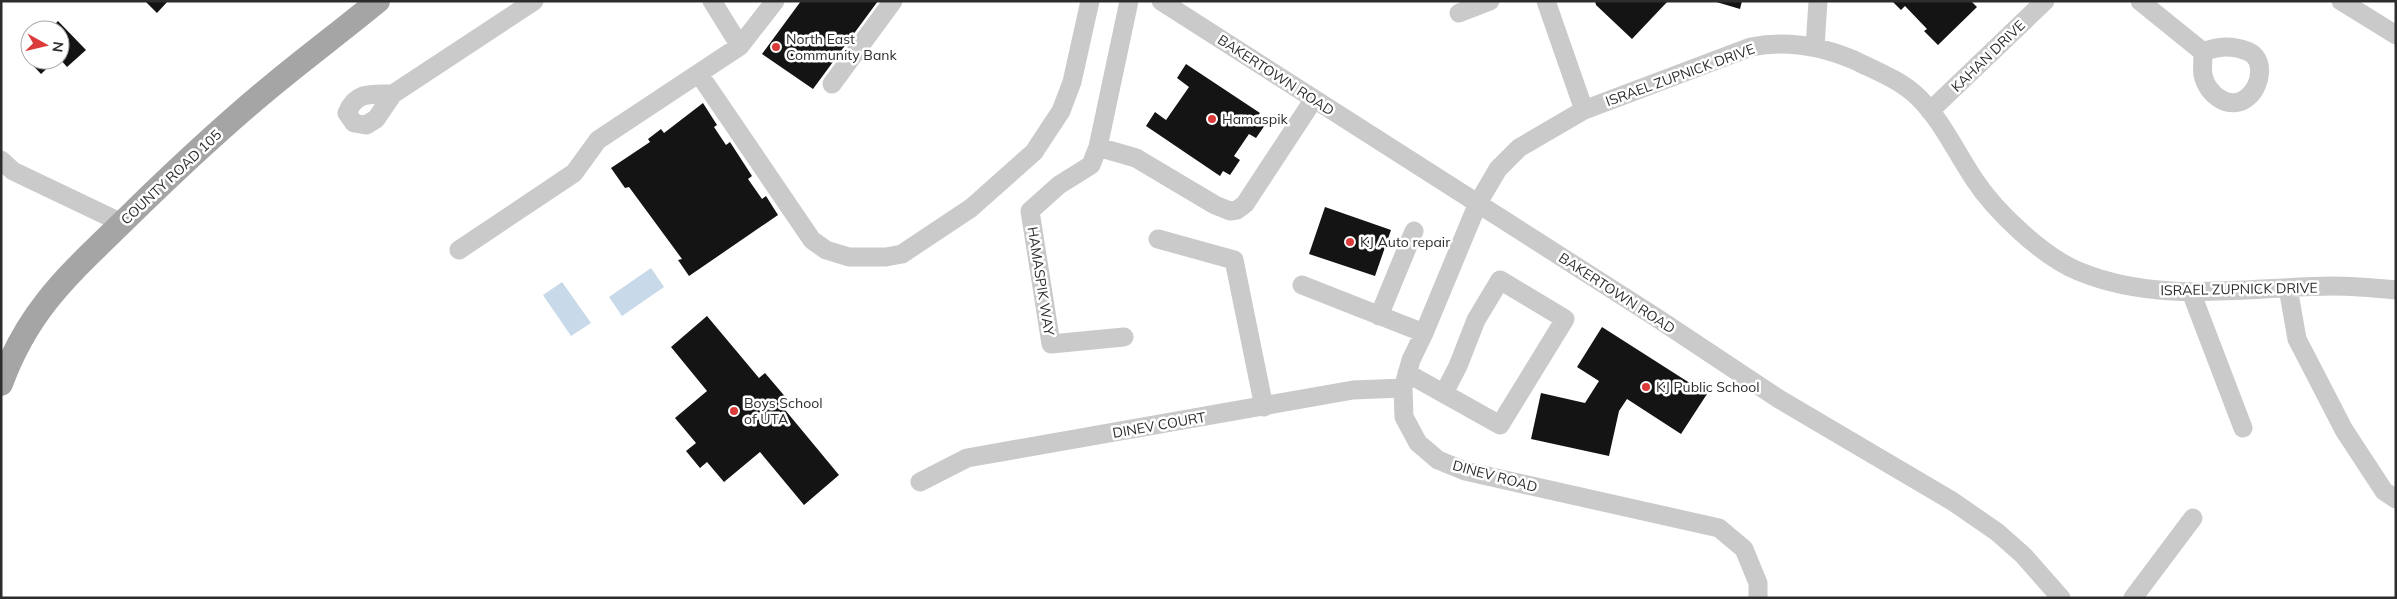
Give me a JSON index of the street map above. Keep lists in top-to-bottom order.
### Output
{
  "streets": {
    "main road": ["COUNTY ROAD 105"],
    "street": [
      "KAHAN DRIVE",
      "BAKERTOWN ROAD",
      "ISRAEL ZUPNICK DRIVE",
      "HAMASPIK WAY",
      "DINEV COURT",
      "DINEV ROAD"
    ]
  },
  "crossings": [
    ["KAHAN DRIVE", "ISRAEL ZUPNICK DRIVE"],
    ["BAKERTOWN ROAD", "ISRAEL ZUPNICK DRIVE"],
    ["BAKERTOWN ROAD", "DINEV ROAD"],
    ["ISRAEL ZUPNICK DRIVE", "DINEV ROAD"],
    ["DINEV COURT", "DINEV ROAD"]
  ],
  "places": [
    "North East Community Bank",
    "Hamaspik",
    "KJ Auto repair",
    "KJ Public School",
    "Boys School of UTA"
  ],
  "north": "right"
}
